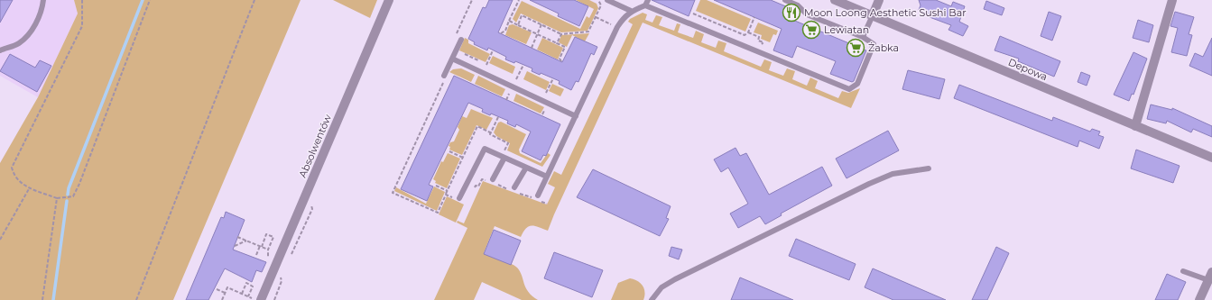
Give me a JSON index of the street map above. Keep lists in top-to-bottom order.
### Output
{
  "streets": {
    "street": ["Depowa", "Absolwentów"]
  },
  "places": {
    "restaurant": ["Moon Loong Aesthetic Sushi Bar"],
    "supermarket": ["Lewiatan", "Żabka"]
  }
}
